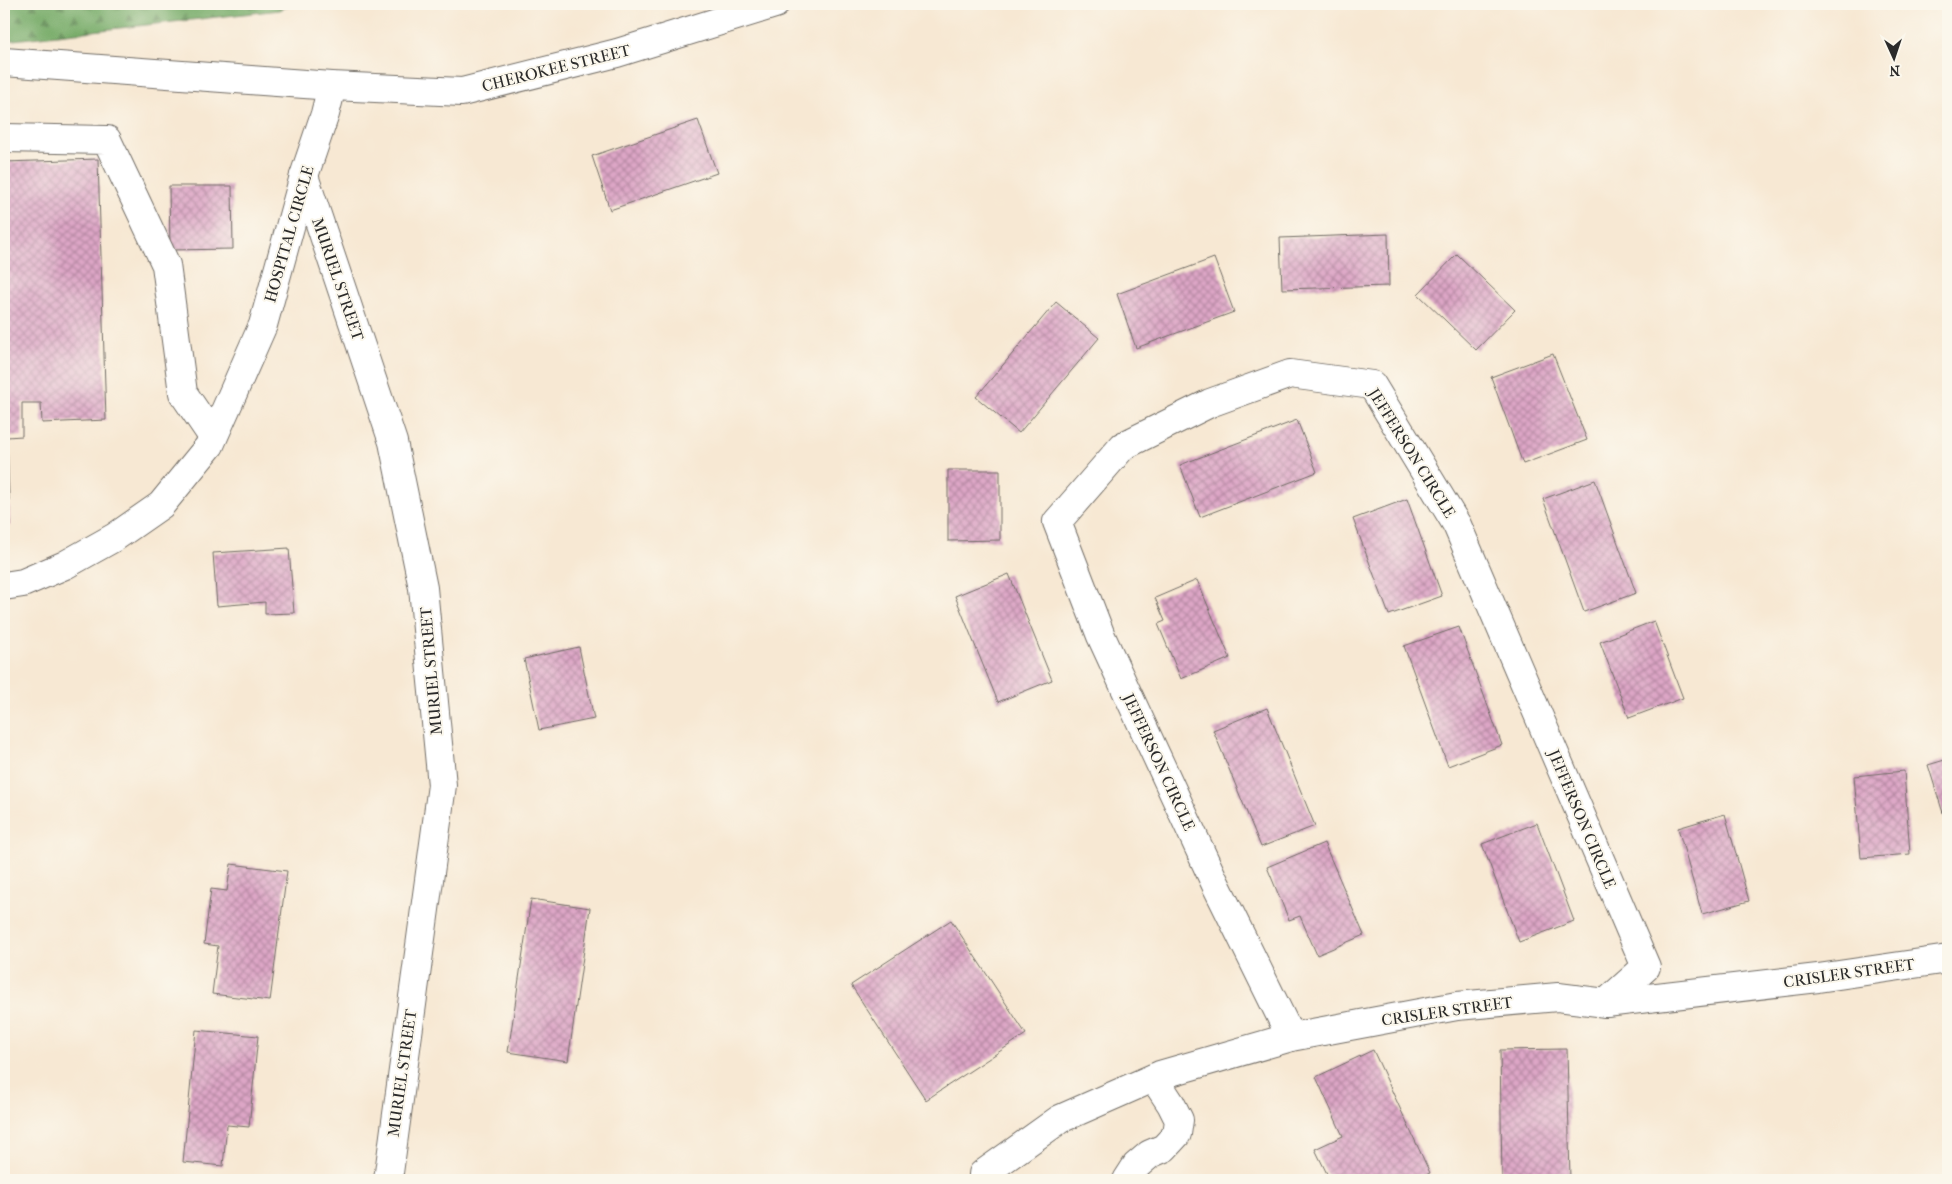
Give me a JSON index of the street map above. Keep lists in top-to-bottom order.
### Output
{
  "streets": {
    "street": [
      "CHEROKEE STREET",
      "HOSPITAL CIRCLE",
      "MURIEL STREET",
      "JEFFERSON CIRCLE",
      "CRISLER STREET"
    ]
  },
  "crossings": [
    ["CHEROKEE STREET", "HOSPITAL CIRCLE"],
    ["HOSPITAL CIRCLE", "MURIEL STREET"],
    ["JEFFERSON CIRCLE", "CRISLER STREET"]
  ],
  "north": "bottom"
}
